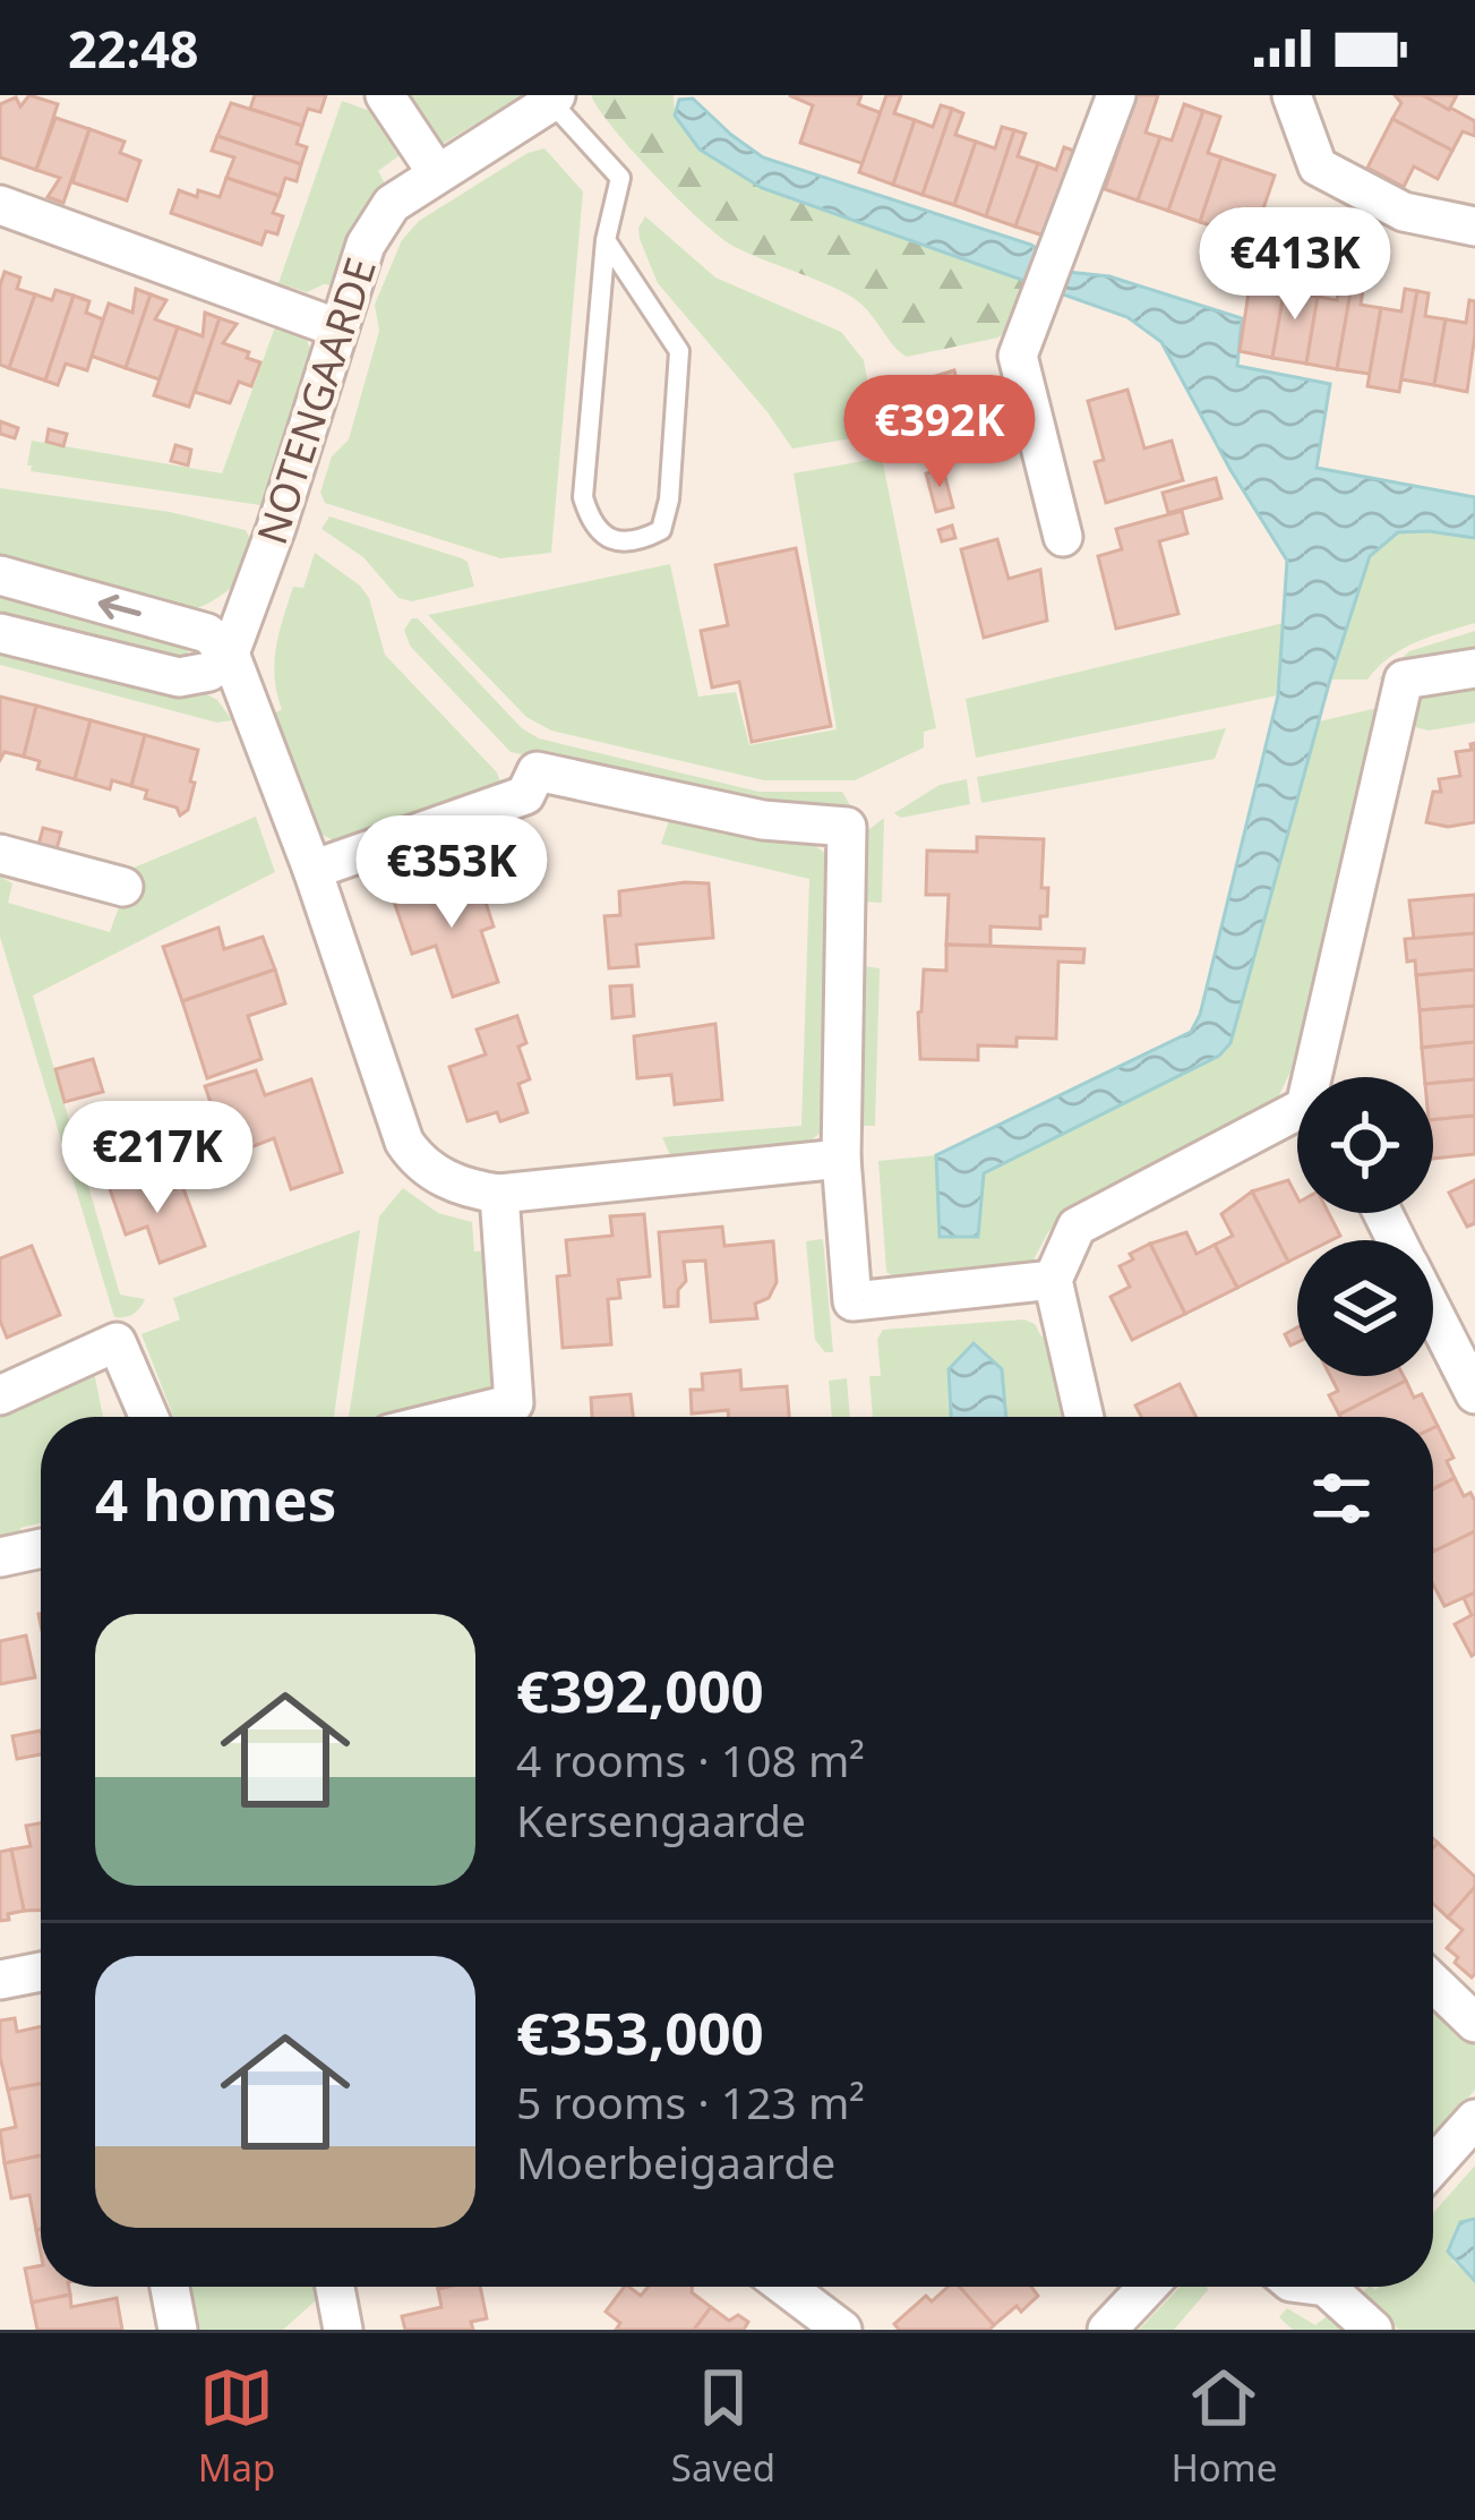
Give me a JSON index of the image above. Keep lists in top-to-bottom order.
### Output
{
  "streets": {
    "street": ["NOTENGAARDE"]
  },
  "page": {
    "status": "22:48",
    "price": [
      "€413K",
      "€392K",
      "€353K",
      "€217K"
    ],
    "heading": "4 homes",
    "list": [
      {
        "name": "€392,000",
        "note": "4 rooms · 108 m² · Kersengaarde"
      },
      {
        "name": "€353,000",
        "note": "5 rooms · 123 m² · Moerbeigaarde"
      }
    ],
    "tabs": ["Map", "Saved", "Home"]
  }
}
